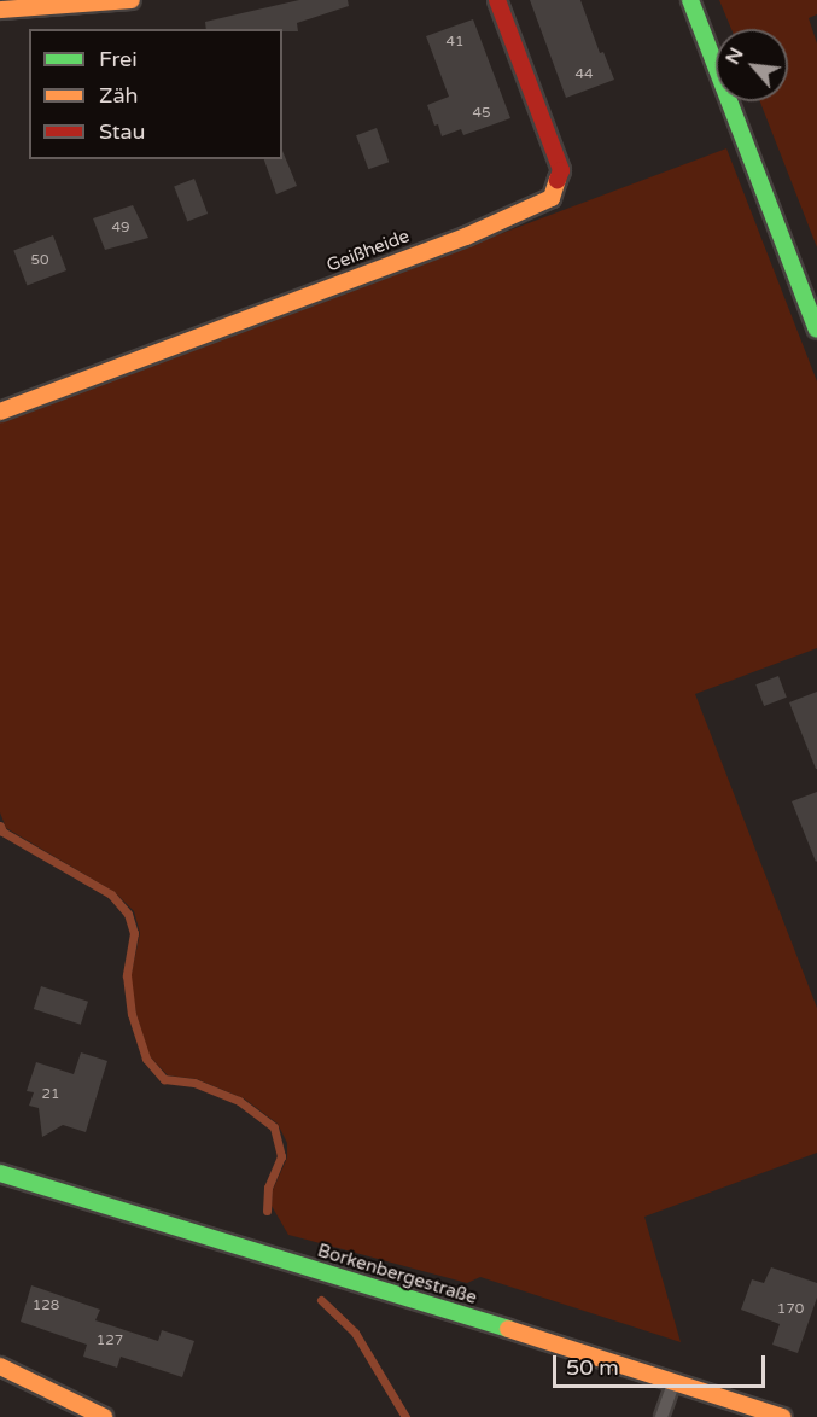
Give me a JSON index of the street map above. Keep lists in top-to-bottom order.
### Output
{
  "streets": {
    "street": ["Geißheide", "Borkenbergestraße"]
  },
  "house_numbers": [
    "41",
    "44",
    "45",
    "49",
    "50",
    "21",
    "128",
    "170",
    "127"
  ],
  "legend": ["Frei", "Zäh", "Stau"],
  "scale_bar": "50 m",
  "north": "top left"
}
